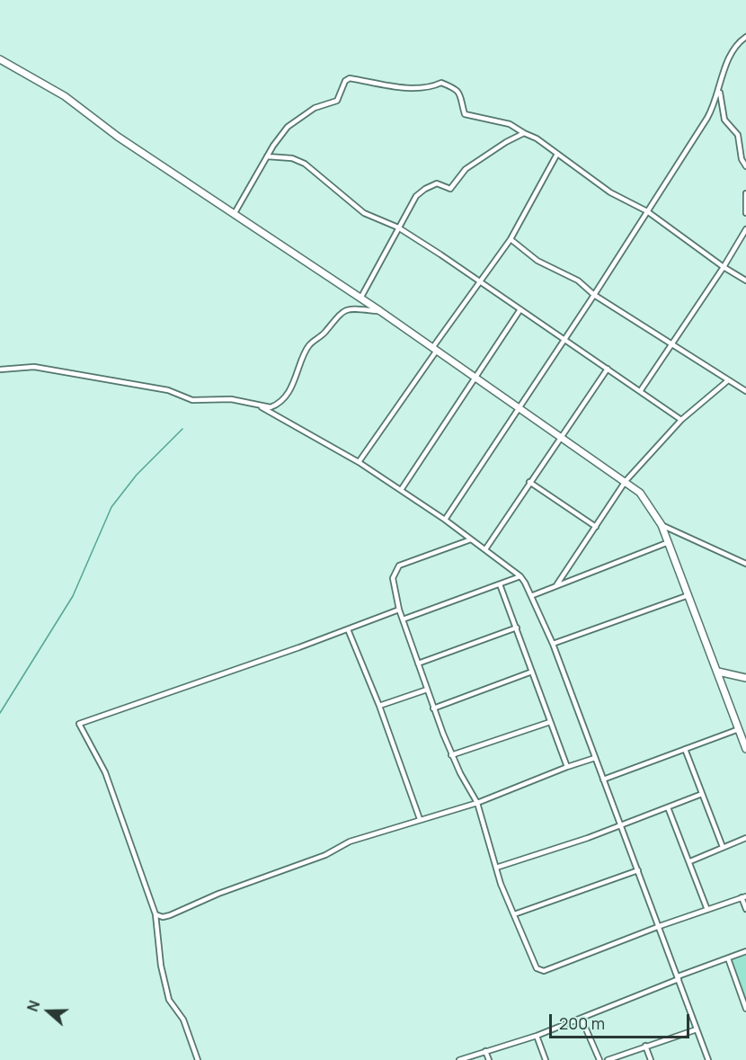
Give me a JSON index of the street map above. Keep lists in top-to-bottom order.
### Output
{
  "scale_bar": "200 m",
  "north": "left"
}
